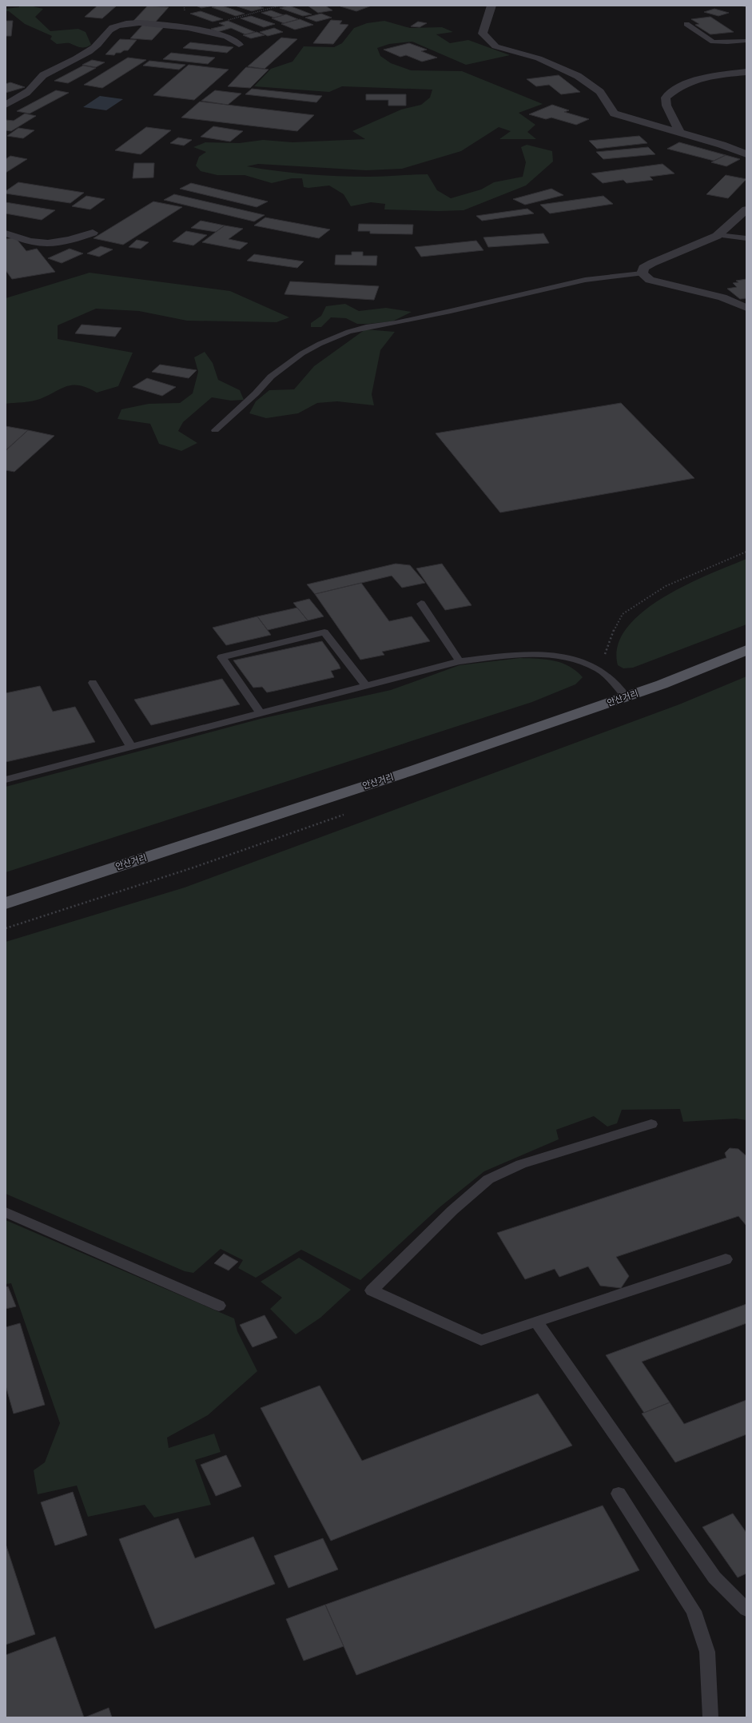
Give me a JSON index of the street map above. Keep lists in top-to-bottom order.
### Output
{
  "streets": {
    "main road": ["안산거리"]
  }
}
